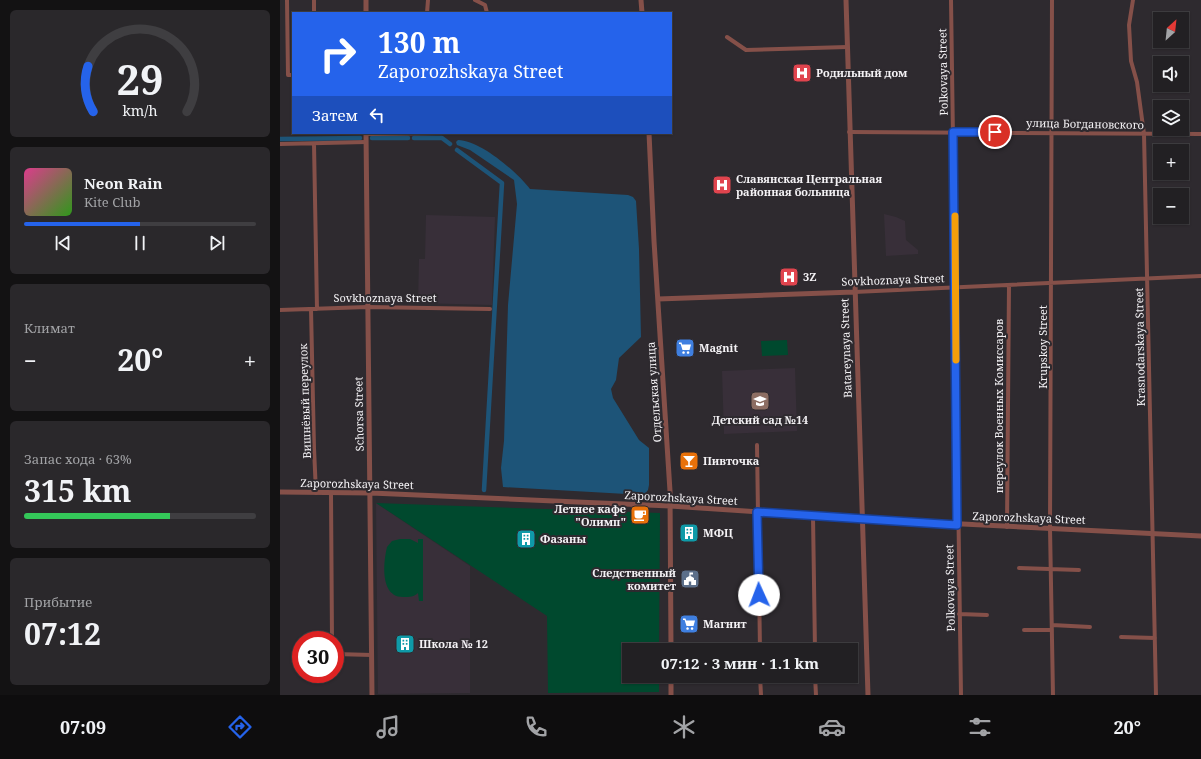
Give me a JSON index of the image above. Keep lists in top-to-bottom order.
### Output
{
  "streets": {
    "street": [
      "Polkovaya Street",
      "улица Богдановского",
      "Sovkhoznaya Street",
      "Krupskoy Street",
      "Krasnodarskaya Street",
      "Batareynaya Street",
      "Отдельская улица",
      "Вишнёвый переулок",
      "переулок Военных Комиссаров",
      "Schorsa Street",
      "Zaporozhskaya Street"
    ]
  },
  "crossings": [
    ["Polkovaya Street", "улица Богдановского"],
    ["Polkovaya Street", "Sovkhoznaya Street"],
    ["Polkovaya Street", "Zaporozhskaya Street"],
    ["улица Богдановского", "Krupskoy Street"],
    ["улица Богдановского", "Krasnodarskaya Street"],
    ["улица Богдановского", "Batareynaya Street"],
    ["Sovkhoznaya Street", "Krupskoy Street"],
    ["Sovkhoznaya Street", "Krasnodarskaya Street"],
    ["Sovkhoznaya Street", "Batareynaya Street"],
    ["Sovkhoznaya Street", "Отдельская улица"],
    ["Sovkhoznaya Street", "Вишнёвый переулок"],
    ["Sovkhoznaya Street", "переулок Военных Комиссаров"],
    ["Sovkhoznaya Street", "Schorsa Street"],
    ["Krupskoy Street", "Zaporozhskaya Street"],
    ["Krasnodarskaya Street", "Zaporozhskaya Street"],
    ["Batareynaya Street", "Zaporozhskaya Street"],
    ["Отдельская улица", "Zaporozhskaya Street"],
    ["Вишнёвый переулок", "Zaporozhskaya Street"],
    ["переулок Военных Комиссаров", "Zaporozhskaya Street"],
    ["Schorsa Street", "Zaporozhskaya Street"]
  ],
  "places": {
    "hospital": ["Родильный дом", "Славянская Центральная районная больница", "3Z"],
    "supermarket": ["Magnit", "Магнит"],
    "school or university": ["Детский сад №14"],
    "bar": ["Пивточка"],
    "cafe": ["Летнее кафе \"Олимп\""],
    "building": ["МФЦ", "Фазаны", "Школа № 12"],
    "public building": ["Следственный комитет"]
  },
  "north": "top right",
  "page": {
    "map_buttons": ["+", "−"],
    "turn": ["130 m", "Zaporozhskaya Street"],
    "then": "Затем",
    "song": ["Neon Rain", "Kite Club"],
    "tile": [
      "Климат",
      ["Запас хода · 63%", "315 km"],
      ["Прибытие", "07:12"]
    ],
    "heat": ["−", "20°", "+"],
    "limit": "30",
    "trip": "07:12 · 3 мин · 1.1 km",
    "tabs": ["07:09", "20°"],
    "gauge": ["29", "km/h"]
  }
}
